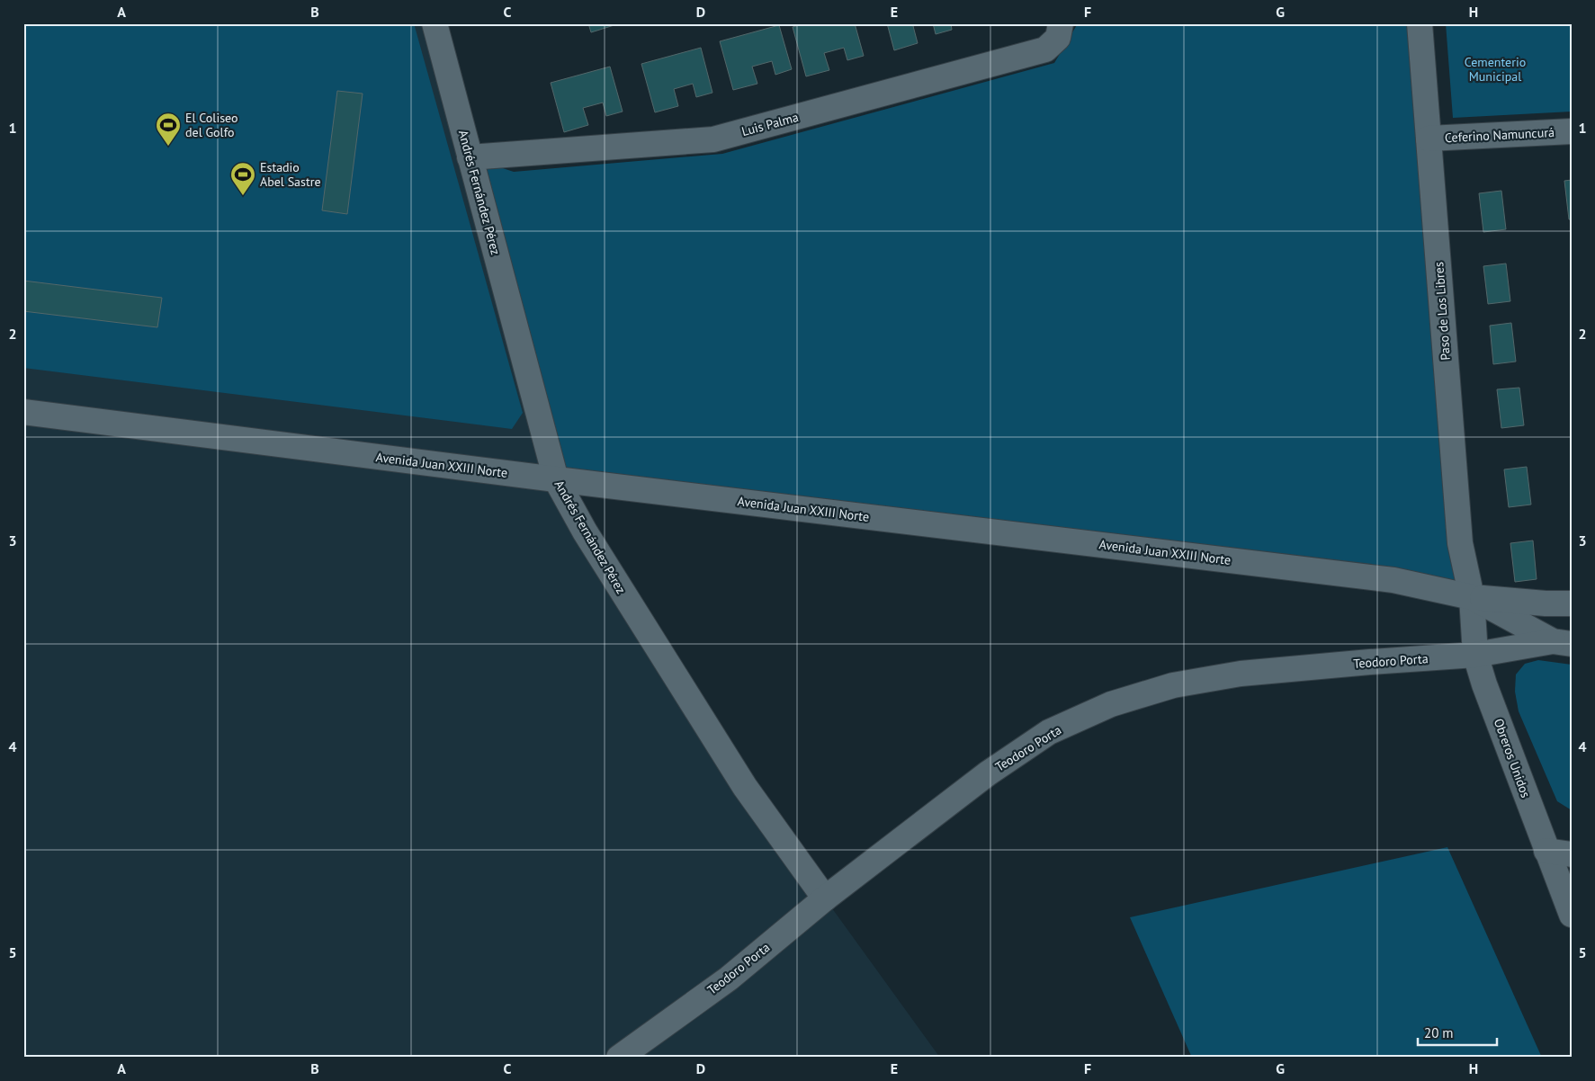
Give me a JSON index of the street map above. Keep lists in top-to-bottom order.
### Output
{
  "streets": {
    "street": [
      "Luis Palma",
      "Ceferino Namuncurá",
      "Andrés Fernández Pérez",
      "Paso de Los Libres",
      "Avenida Juan XXIII Norte",
      "Teodoro Porta",
      "Obreros Unidos"
    ]
  },
  "crossings": [
    ["Luis Palma", "Andrés Fernández Pérez"],
    ["Ceferino Namuncurá", "Paso de Los Libres"],
    ["Andrés Fernández Pérez", "Avenida Juan XXIII Norte"],
    ["Andrés Fernández Pérez", "Teodoro Porta"],
    ["Paso de Los Libres", "Avenida Juan XXIII Norte"],
    ["Paso de Los Libres", "Obreros Unidos"],
    ["Avenida Juan XXIII Norte", "Teodoro Porta"],
    ["Avenida Juan XXIII Norte", "Obreros Unidos"],
    ["Teodoro Porta", "Obreros Unidos"]
  ],
  "parks": ["Cementerio Municipal"],
  "places": {
    "sports": ["El Coliseo del Golfo", "Estadio Abel Sastre"]
  },
  "scale_bar": "20 m",
  "grid": {
    "columns": [
      "A",
      "B",
      "C",
      "D",
      "E",
      "F",
      "G",
      "H"
    ],
    "rows": [
      "1",
      "2",
      "3",
      "4",
      "5"
    ]
  }
}
